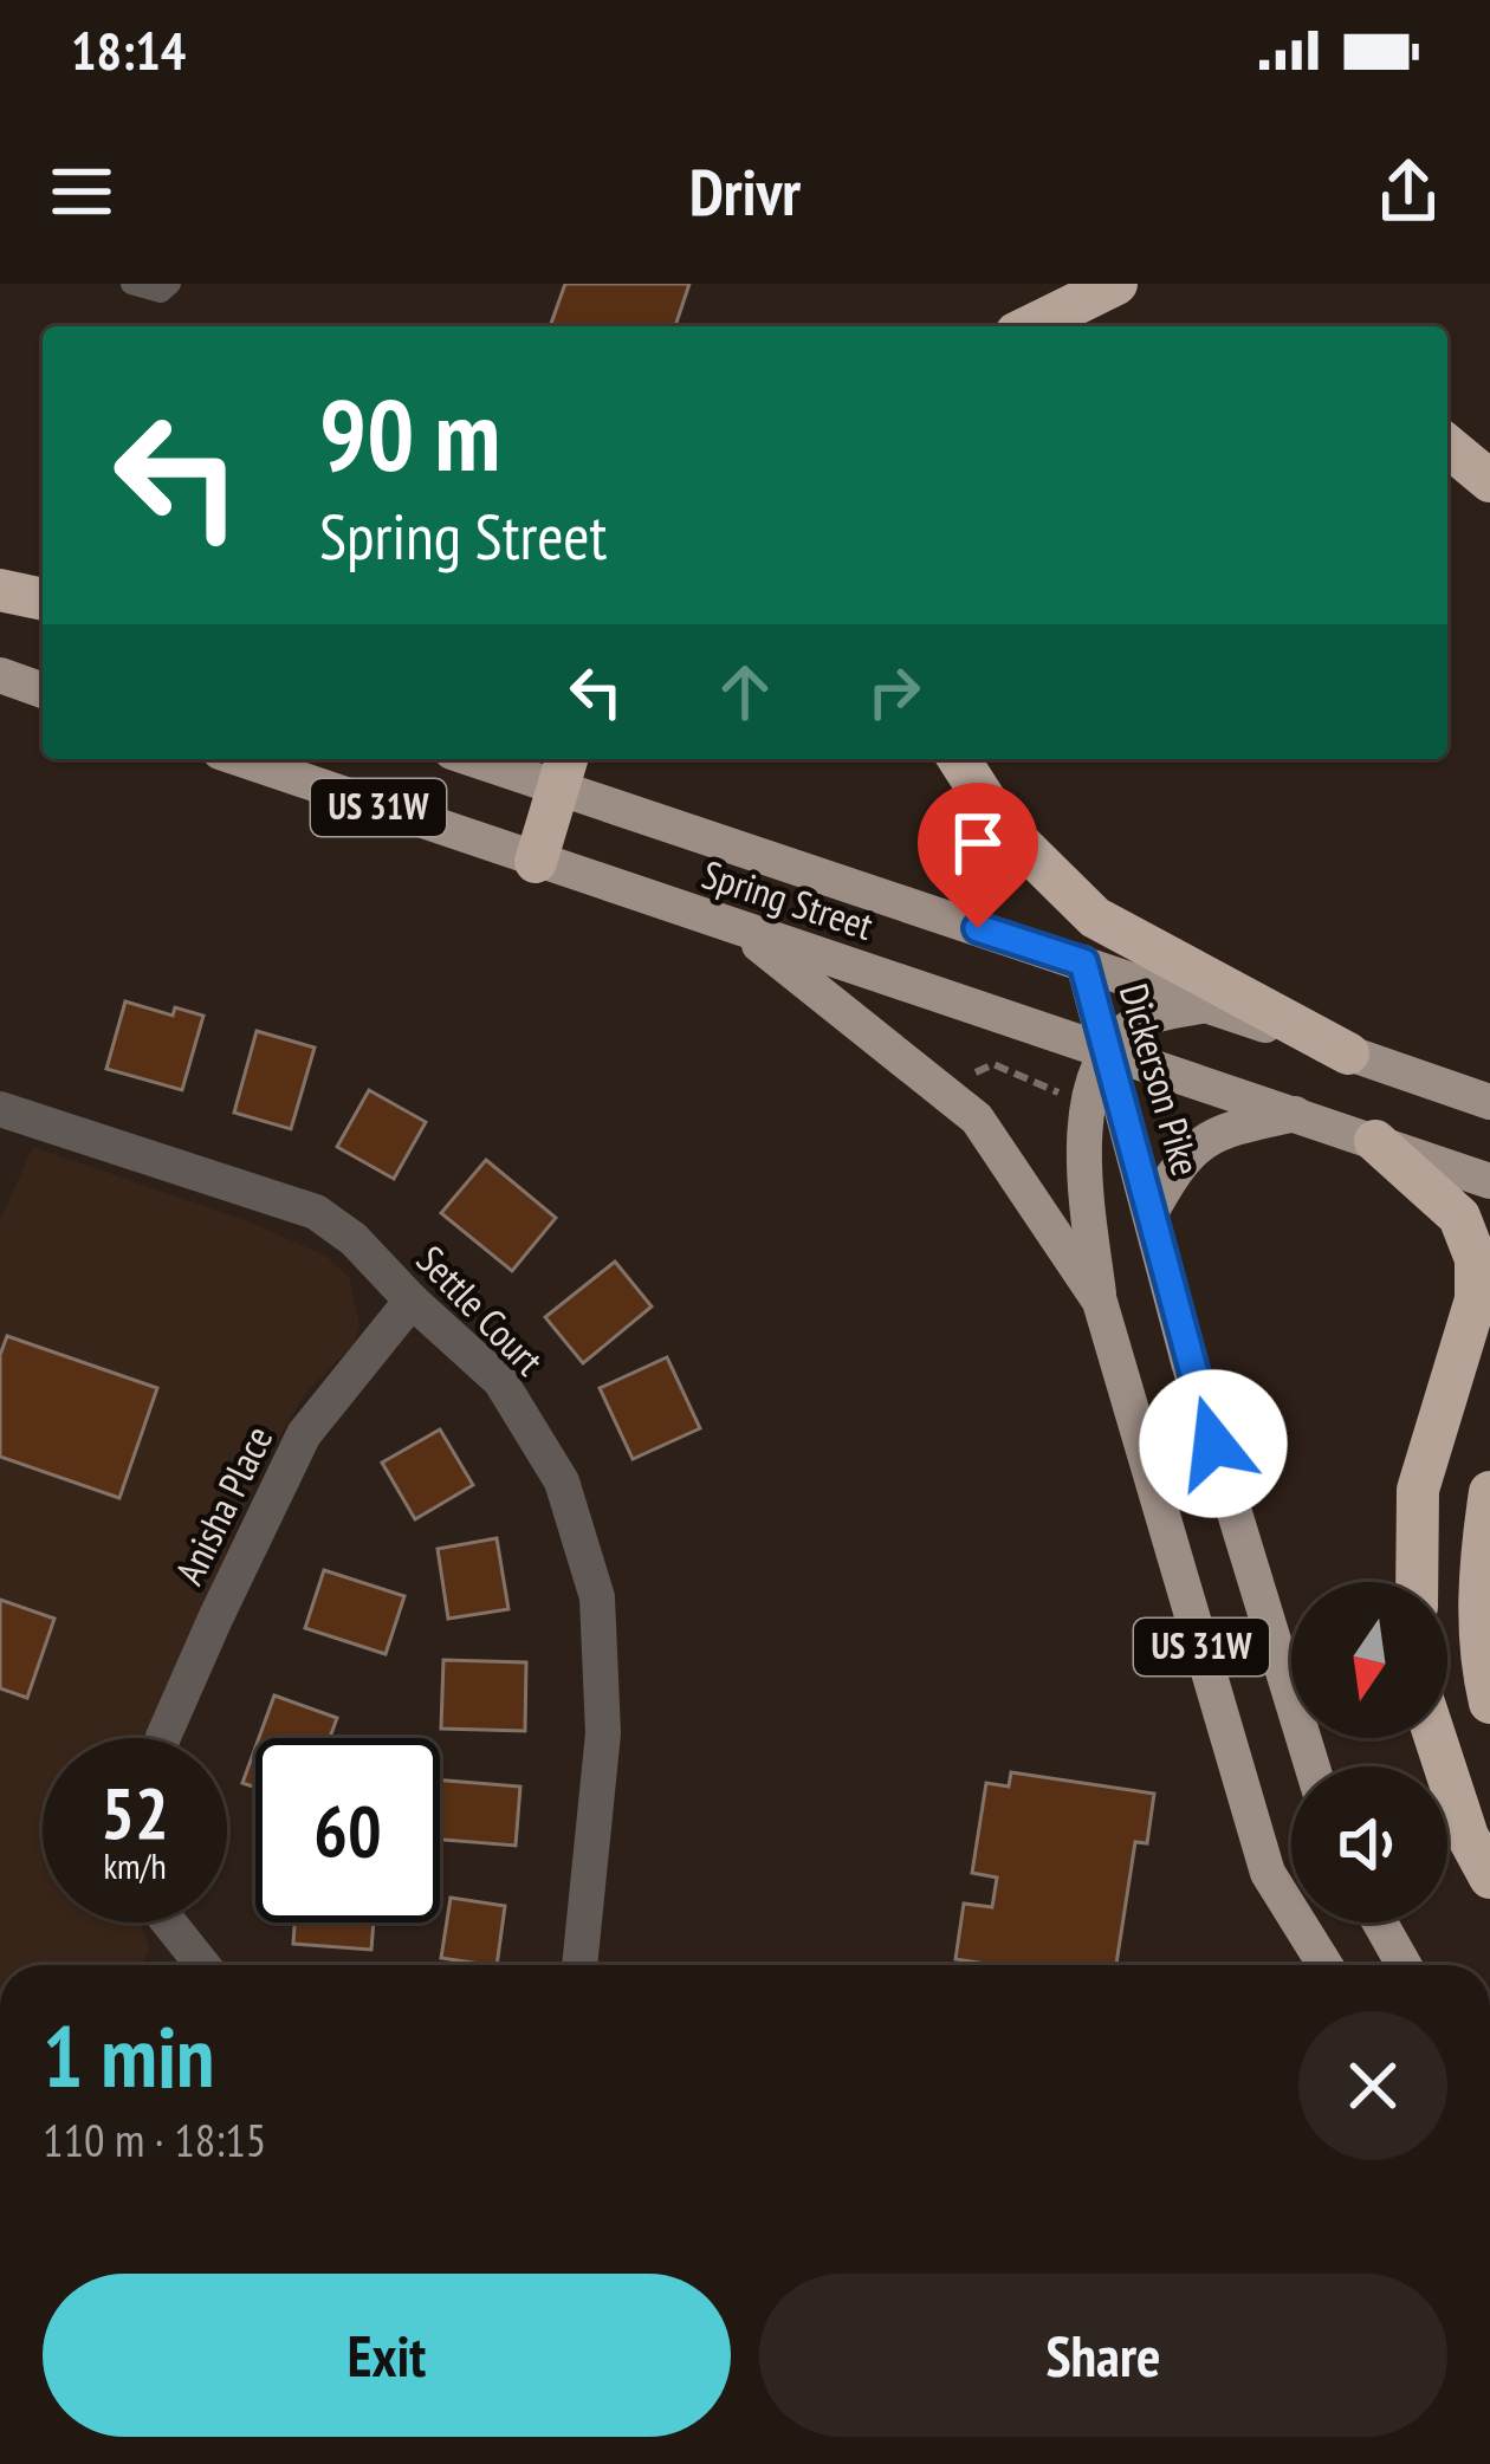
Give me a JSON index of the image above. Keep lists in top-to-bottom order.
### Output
{
  "streets": {
    "main road": ["US 31W", "Spring Street", "Dickerson Pike"],
    "street": ["Settle Court", "Anisha Place"]
  },
  "crossings": [
    ["US 31W", "Spring Street"],
    ["Spring Street", "Dickerson Pike"],
    ["Settle Court", "Anisha Place"]
  ],
  "north": "bottom",
  "page": {
    "status": "18:14",
    "header": "Drivr",
    "turn": ["90 m", "Spring Street"],
    "speed": "52 km/h",
    "limit": "60",
    "heading": ["1 min", "110 m · 18:15"],
    "buttons": ["Exit", "Share"]
  }
}
